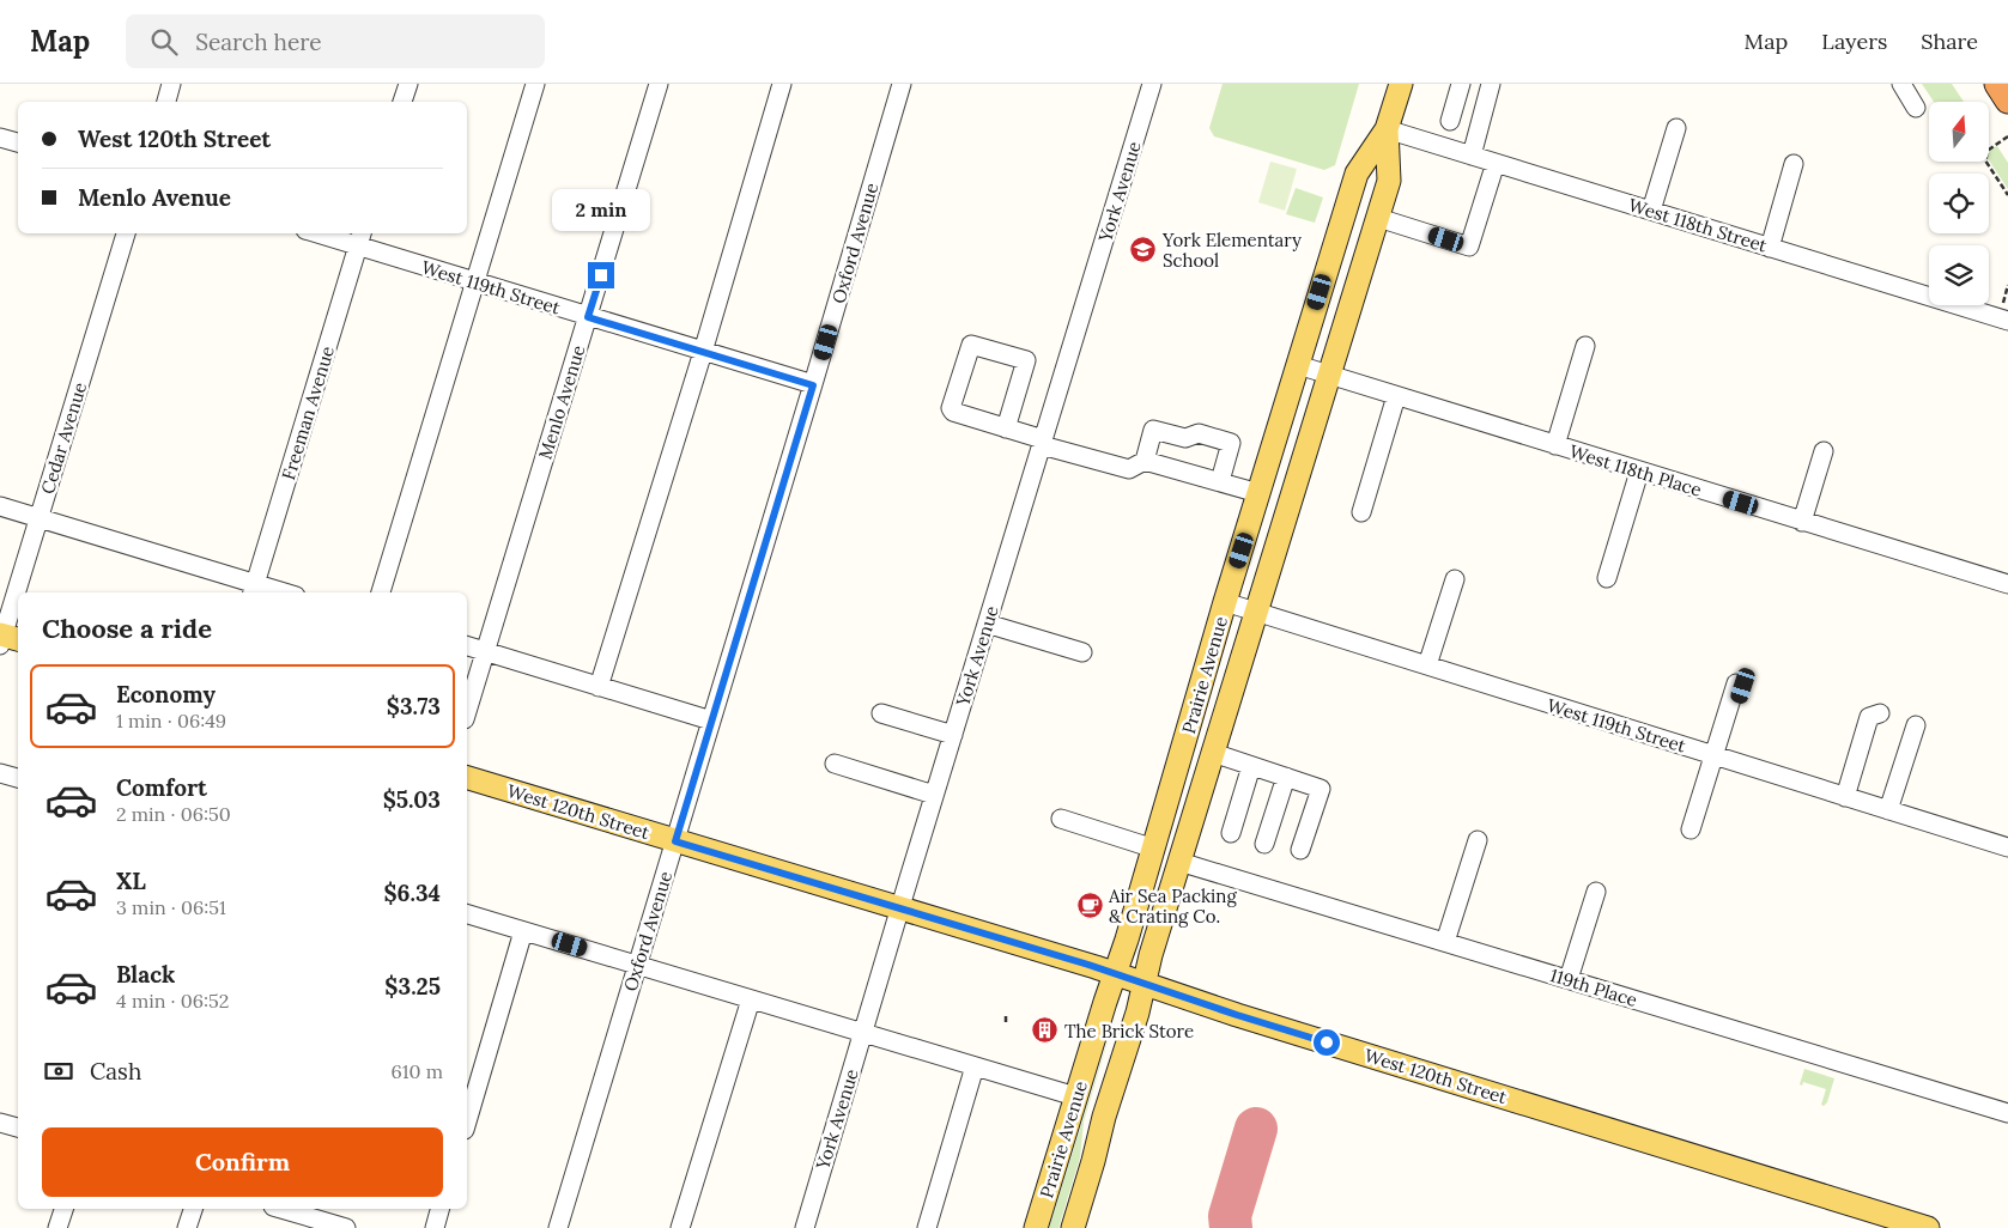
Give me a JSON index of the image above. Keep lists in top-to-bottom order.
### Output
{
  "streets": {
    "main road": ["Prairie Avenue", "West 120th Street"],
    "street": [
      "York Avenue",
      "West 118th Street",
      "Oxford Avenue",
      "West 119th Street",
      "Menlo Avenue",
      "Freeman Avenue",
      "Cedar Avenue",
      "West 118th Place",
      "119th Place"
    ]
  },
  "crossings": [
    ["York Avenue", "West 120th Street"],
    ["West 118th Street", "Prairie Avenue"],
    ["Oxford Avenue", "West 119th Street"],
    ["Oxford Avenue", "West 120th Street"],
    ["West 119th Street", "Menlo Avenue"],
    ["West 119th Street", "Freeman Avenue"],
    ["West 119th Street", "Prairie Avenue"],
    ["West 118th Place", "Prairie Avenue"],
    ["Prairie Avenue", "West 120th Street"],
    ["Prairie Avenue", "119th Place"]
  ],
  "places": {
    "school or university": ["York Elementary School"],
    "cafe": ["Air Sea Packing & Crating Co."],
    "building": ["The Brick Store"]
  },
  "north": "top",
  "page": {
    "header": "Map",
    "search": "Search here",
    "nav": ["Map", "Layers", "Share"],
    "banner": ["West 120th Street", "Menlo Avenue"],
    "bubble": "2 min",
    "heading": "Choose a ride",
    "list": [
      {
        "name": "Economy",
        "note": "1 min · 06:49",
        "value": "$3.73"
      },
      {
        "name": "Comfort",
        "note": "2 min · 06:50",
        "value": "$5.03"
      },
      {
        "name": "XL",
        "note": "3 min · 06:51",
        "value": "$6.34"
      },
      {
        "name": "Black",
        "note": "4 min · 06:52",
        "value": "$3.25"
      }
    ],
    "pay": ["Cash", "610 m"],
    "buttons": "Confirm"
  }
}
